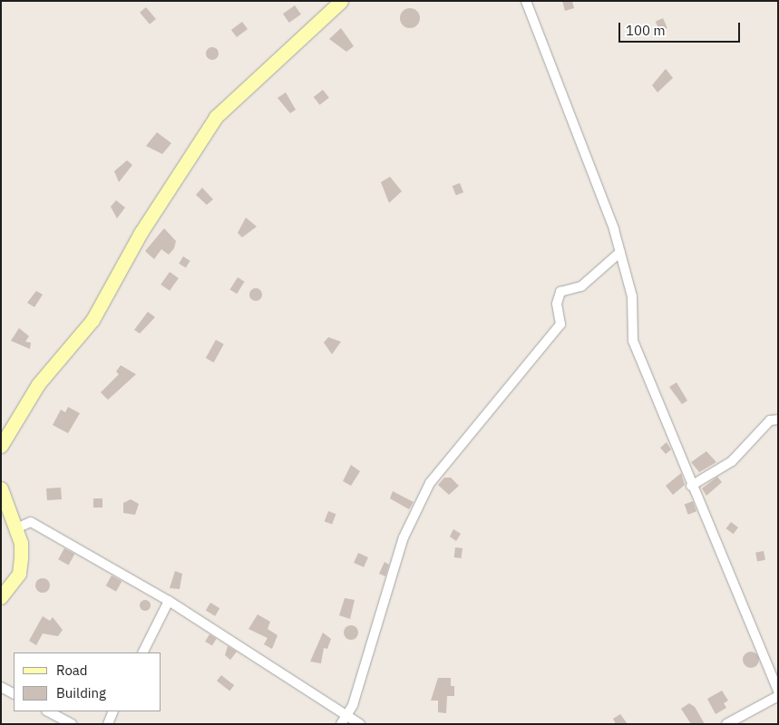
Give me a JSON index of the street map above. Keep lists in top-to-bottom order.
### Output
{
  "legend": ["Road", "Building"],
  "scale_bar": "100 m"
}
